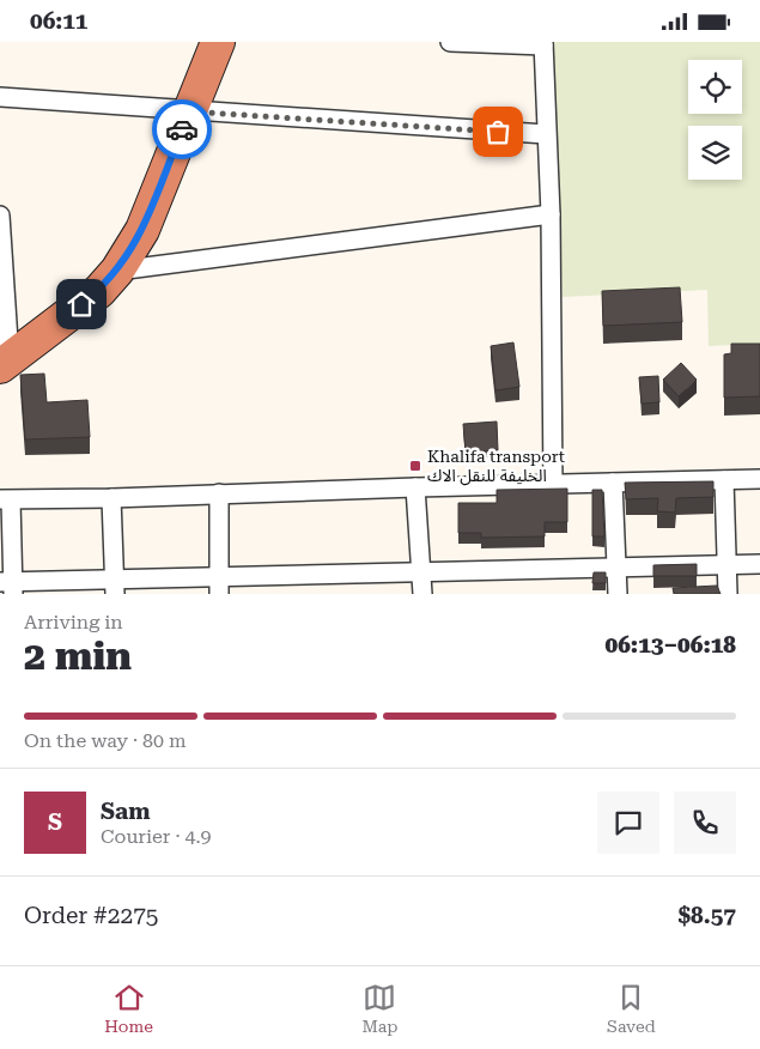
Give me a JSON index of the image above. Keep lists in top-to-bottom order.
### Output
{
  "places": {
    "transit": ["Khalifa transport الخليفة للنقل الاك"]
  },
  "page": {
    "status": "06:11",
    "heading": ["2 min", "Arriving in", "06:13–06:18"],
    "panel": [
      "Sam",
      "Courier · 4.9",
      "Order #2275",
      "$8.57"
    ],
    "bar": "On the way · 80 m",
    "round": "S",
    "tabs": ["Home", "Map", "Saved"]
  }
}
